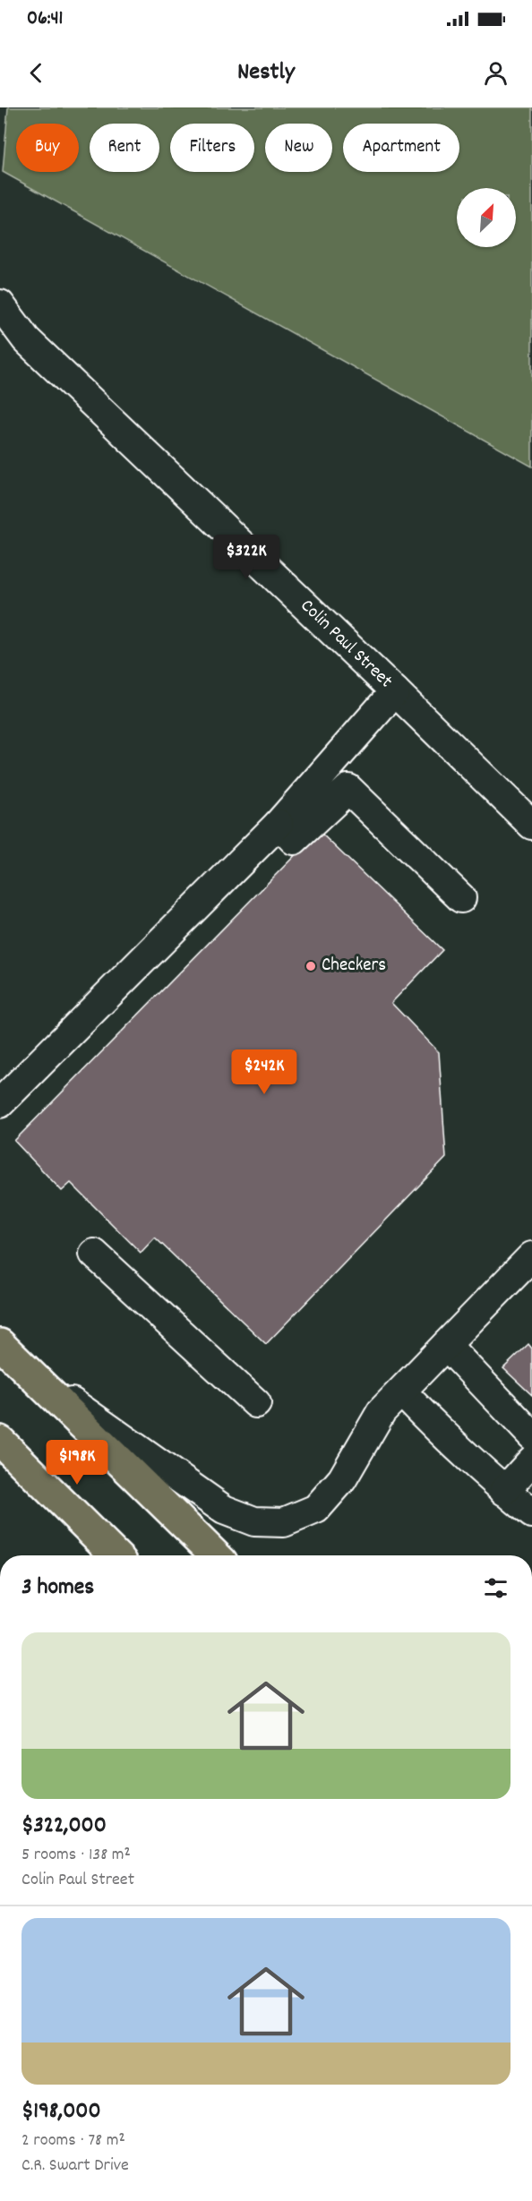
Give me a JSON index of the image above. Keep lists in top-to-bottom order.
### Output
{
  "streets": {
    "street": ["Colin Paul Street"]
  },
  "places": ["Checkers"],
  "north": "top right",
  "page": {
    "status": "06:41",
    "header": "Nestly",
    "chip": [
      "Buy",
      "Rent",
      "Filters",
      "New",
      "Apartment"
    ],
    "price": ["$322K", "$242K", "$198K"],
    "heading": "3 homes",
    "list": [
      {
        "name": "$322,000",
        "note": "5 rooms · 138 m² · Colin Paul Street"
      },
      {
        "name": "$198,000",
        "note": "2 rooms · 78 m² · C.R. Swart Drive"
      }
    ]
  }
}
